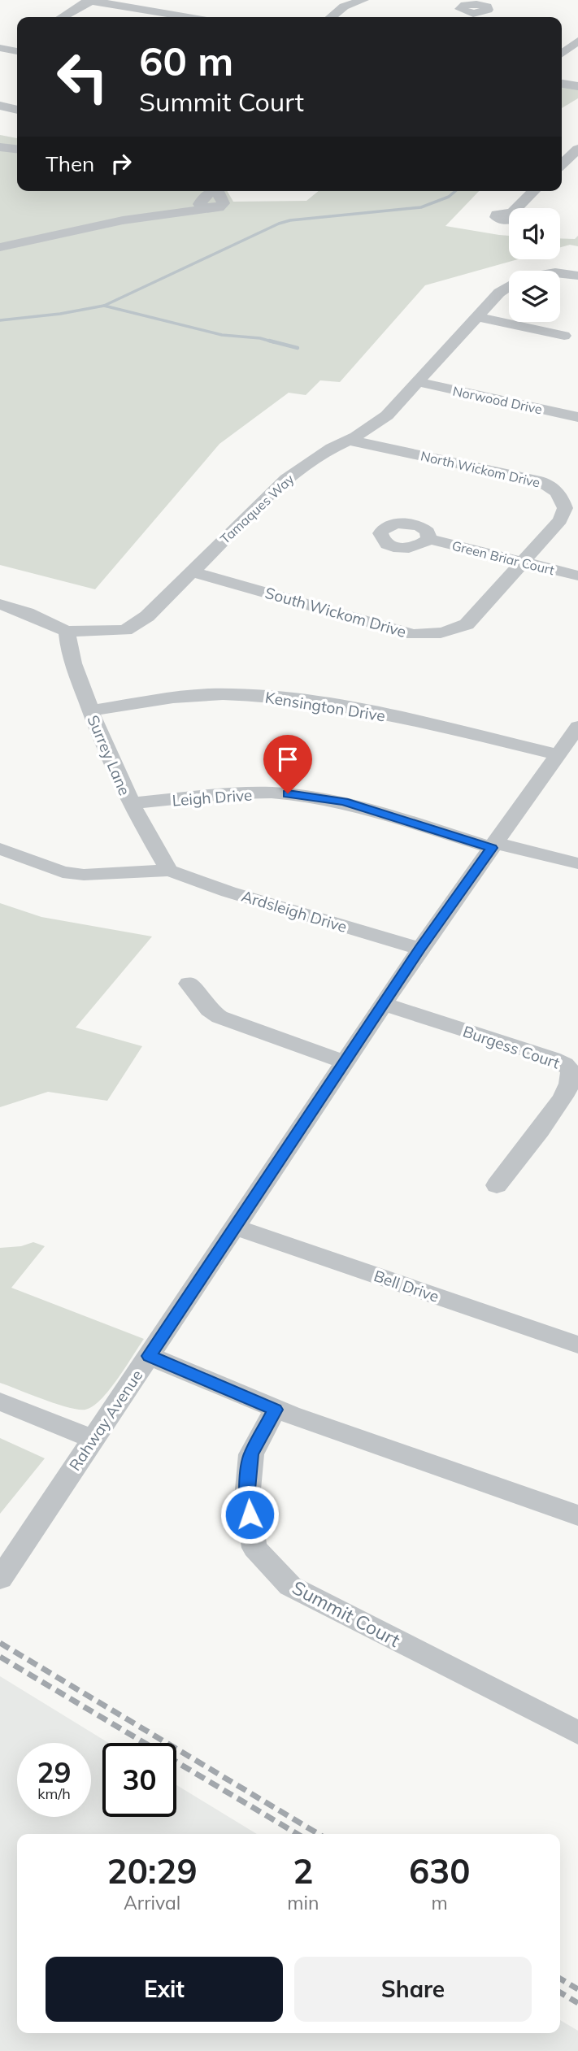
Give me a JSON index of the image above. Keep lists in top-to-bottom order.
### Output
{
  "streets": {
    "street": [
      "Norwood Drive",
      "North Wickom Drive",
      "Tamaques Way",
      "Green Briar Court",
      "South Wickom Drive",
      "Kensington Drive",
      "Surrey Lane",
      "Leigh Drive",
      "Ardsleigh Drive",
      "Burgess Court",
      "Bell Drive",
      "Rahway Avenue",
      "Summit Court"
    ]
  },
  "crossings": [
    ["Norwood Drive", "Tamaques Way"],
    ["North Wickom Drive", "Tamaques Way"],
    ["North Wickom Drive", "Green Briar Court"],
    ["North Wickom Drive", "South Wickom Drive"],
    ["Tamaques Way", "South Wickom Drive"],
    ["Tamaques Way", "Surrey Lane"],
    ["Green Briar Court", "South Wickom Drive"],
    ["Kensington Drive", "Surrey Lane"],
    ["Kensington Drive", "Rahway Avenue"],
    ["Surrey Lane", "Leigh Drive"],
    ["Surrey Lane", "Ardsleigh Drive"],
    ["Leigh Drive", "Rahway Avenue"],
    ["Ardsleigh Drive", "Rahway Avenue"],
    ["Burgess Court", "Rahway Avenue"],
    ["Bell Drive", "Rahway Avenue"]
  ],
  "page": {
    "turn": ["60 m", "Summit Court"],
    "then": "Then",
    "speed": "29 km/h",
    "limit": "30",
    "eta": [
      "20:29",
      "Arrival",
      "2",
      "min",
      "630",
      "m"
    ],
    "buttons": ["Exit", "Share"]
  }
}
